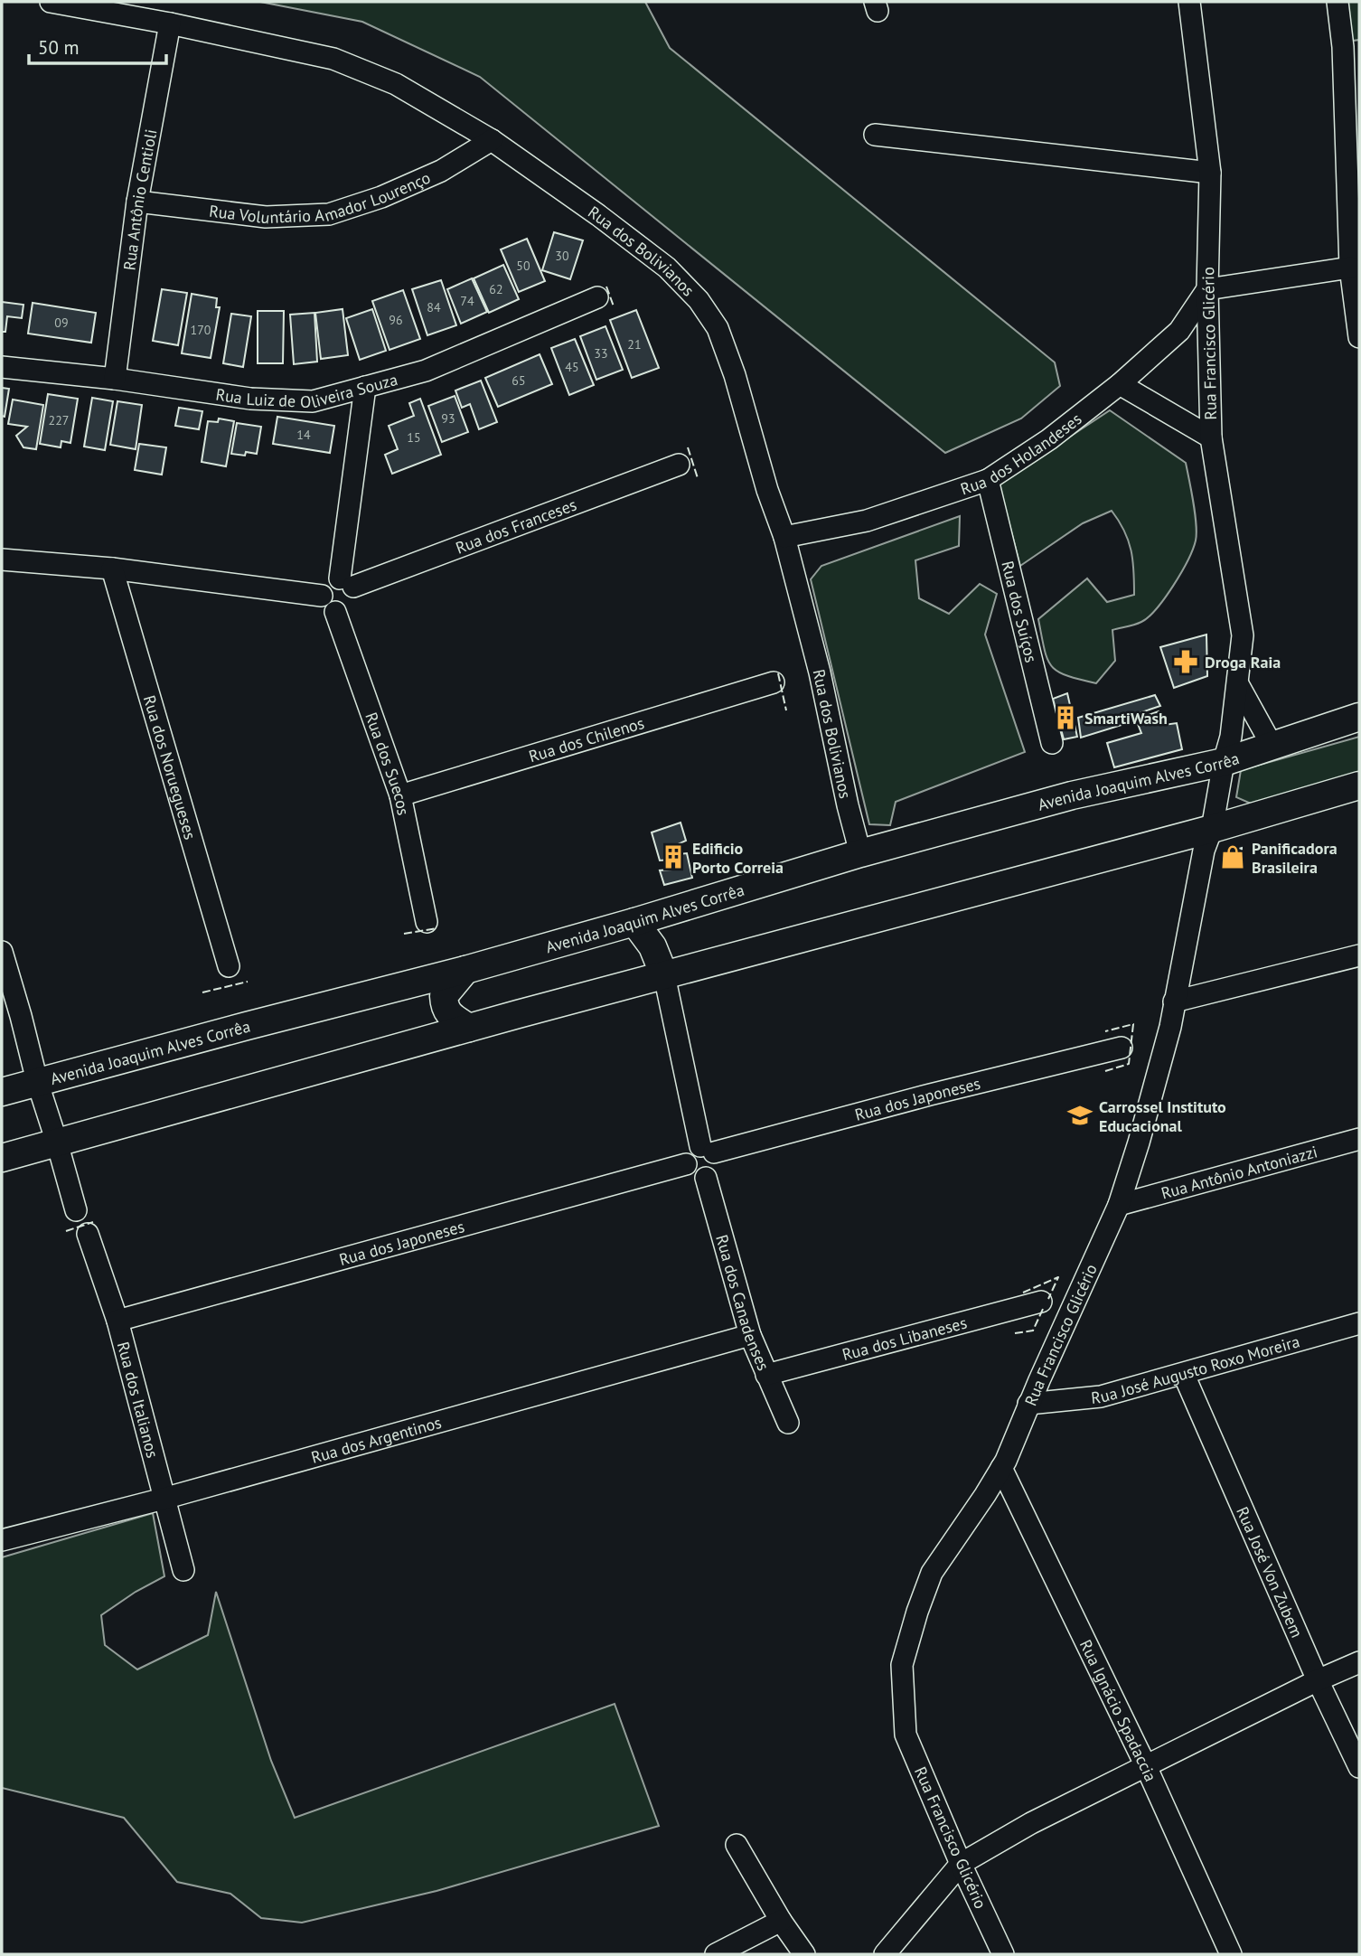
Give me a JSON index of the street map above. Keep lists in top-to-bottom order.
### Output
{
  "streets": {
    "main road": ["Avenida Joaquim Alves Corrêa"],
    "street": [
      "Rua Voluntário Amador Lourenço",
      "Rua Antônio Centioli",
      "Rua dos Bolivianos",
      "Rua Francisco Glicério",
      "Rua Luiz de Oliveira Souza",
      "Rua dos Holandeses",
      "Rua dos Franceses",
      "Rua dos Suíços",
      "Rua dos Chilenos",
      "Rua dos Suecos",
      "Rua dos Noruegueses",
      "Rua dos Japoneses",
      "Rua Antônio Antoniazzi",
      "Rua dos Canadenses",
      "Rua dos Libaneses",
      "Rua José Augusto Roxo Moreira",
      "Rua dos Italianos",
      "Rua dos Argentinos",
      "Rua José Von Zubem",
      "Rua Ignácio Spadaccia"
    ]
  },
  "crossings": [
    ["Rua Voluntário Amador Lourenço", "Rua Antônio Centioli"],
    ["Rua Voluntário Amador Lourenço", "Rua dos Bolivianos"],
    ["Rua Antônio Centioli", "Rua dos Bolivianos"],
    ["Rua Antônio Centioli", "Rua Luiz de Oliveira Souza"],
    ["Rua dos Bolivianos", "Rua dos Holandeses"],
    ["Rua dos Bolivianos", "Avenida Joaquim Alves Corrêa"],
    ["Rua Francisco Glicério", "Rua dos Holandeses"],
    ["Rua Francisco Glicério", "Avenida Joaquim Alves Corrêa"],
    ["Rua Francisco Glicério", "Rua Antônio Antoniazzi"],
    ["Rua Francisco Glicério", "Rua José Augusto Roxo Moreira"],
    ["Rua Francisco Glicério", "Rua Ignácio Spadaccia"],
    ["Rua dos Holandeses", "Rua dos Suíços"],
    ["Rua dos Franceses", "Rua dos Suecos"],
    ["Rua dos Chilenos", "Rua dos Suecos"],
    ["Rua dos Japoneses", "Rua dos Canadenses"],
    ["Rua dos Japoneses", "Rua dos Italianos"],
    ["Rua dos Canadenses", "Rua dos Libaneses"],
    ["Rua dos Canadenses", "Rua dos Argentinos"],
    ["Rua José Augusto Roxo Moreira", "Rua José Von Zubem"],
    ["Rua dos Italianos", "Rua dos Argentinos"]
  ],
  "places": {
    "pharmacy": ["Droga Raia"],
    "building": ["SmartiWash", "Edificio Porto Correia"],
    "shop": ["Panificadora Brasileira"],
    "school or university": ["Carrossel Instituto Educacional"]
  },
  "house_numbers": [
    "30",
    "50",
    "62",
    "74",
    "84",
    "96",
    "09",
    "170",
    "21",
    "33",
    "45",
    "65",
    "93",
    "227",
    "14",
    "15"
  ],
  "scale_bar": "50 m"
}
